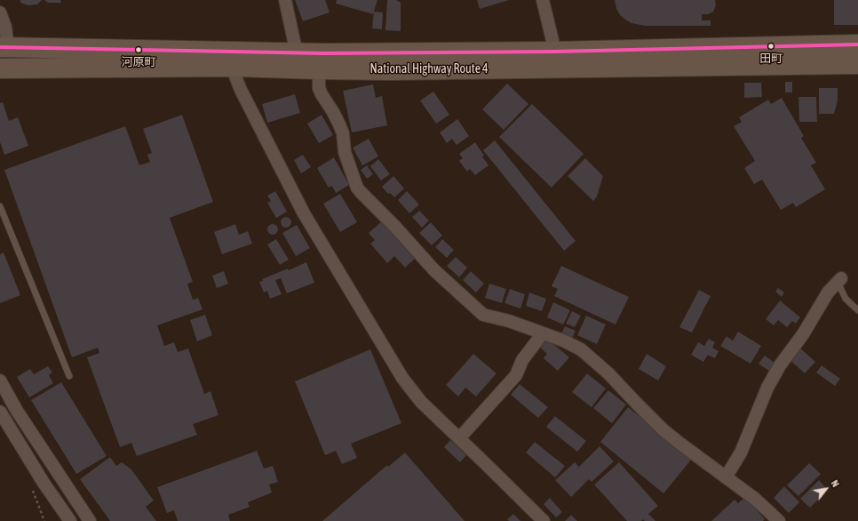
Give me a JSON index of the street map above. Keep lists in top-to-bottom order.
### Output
{
  "streets": {
    "highway": ["National Highway Route 4"]
  },
  "places": ["田町", "河原町"],
  "north": "top right"
}
